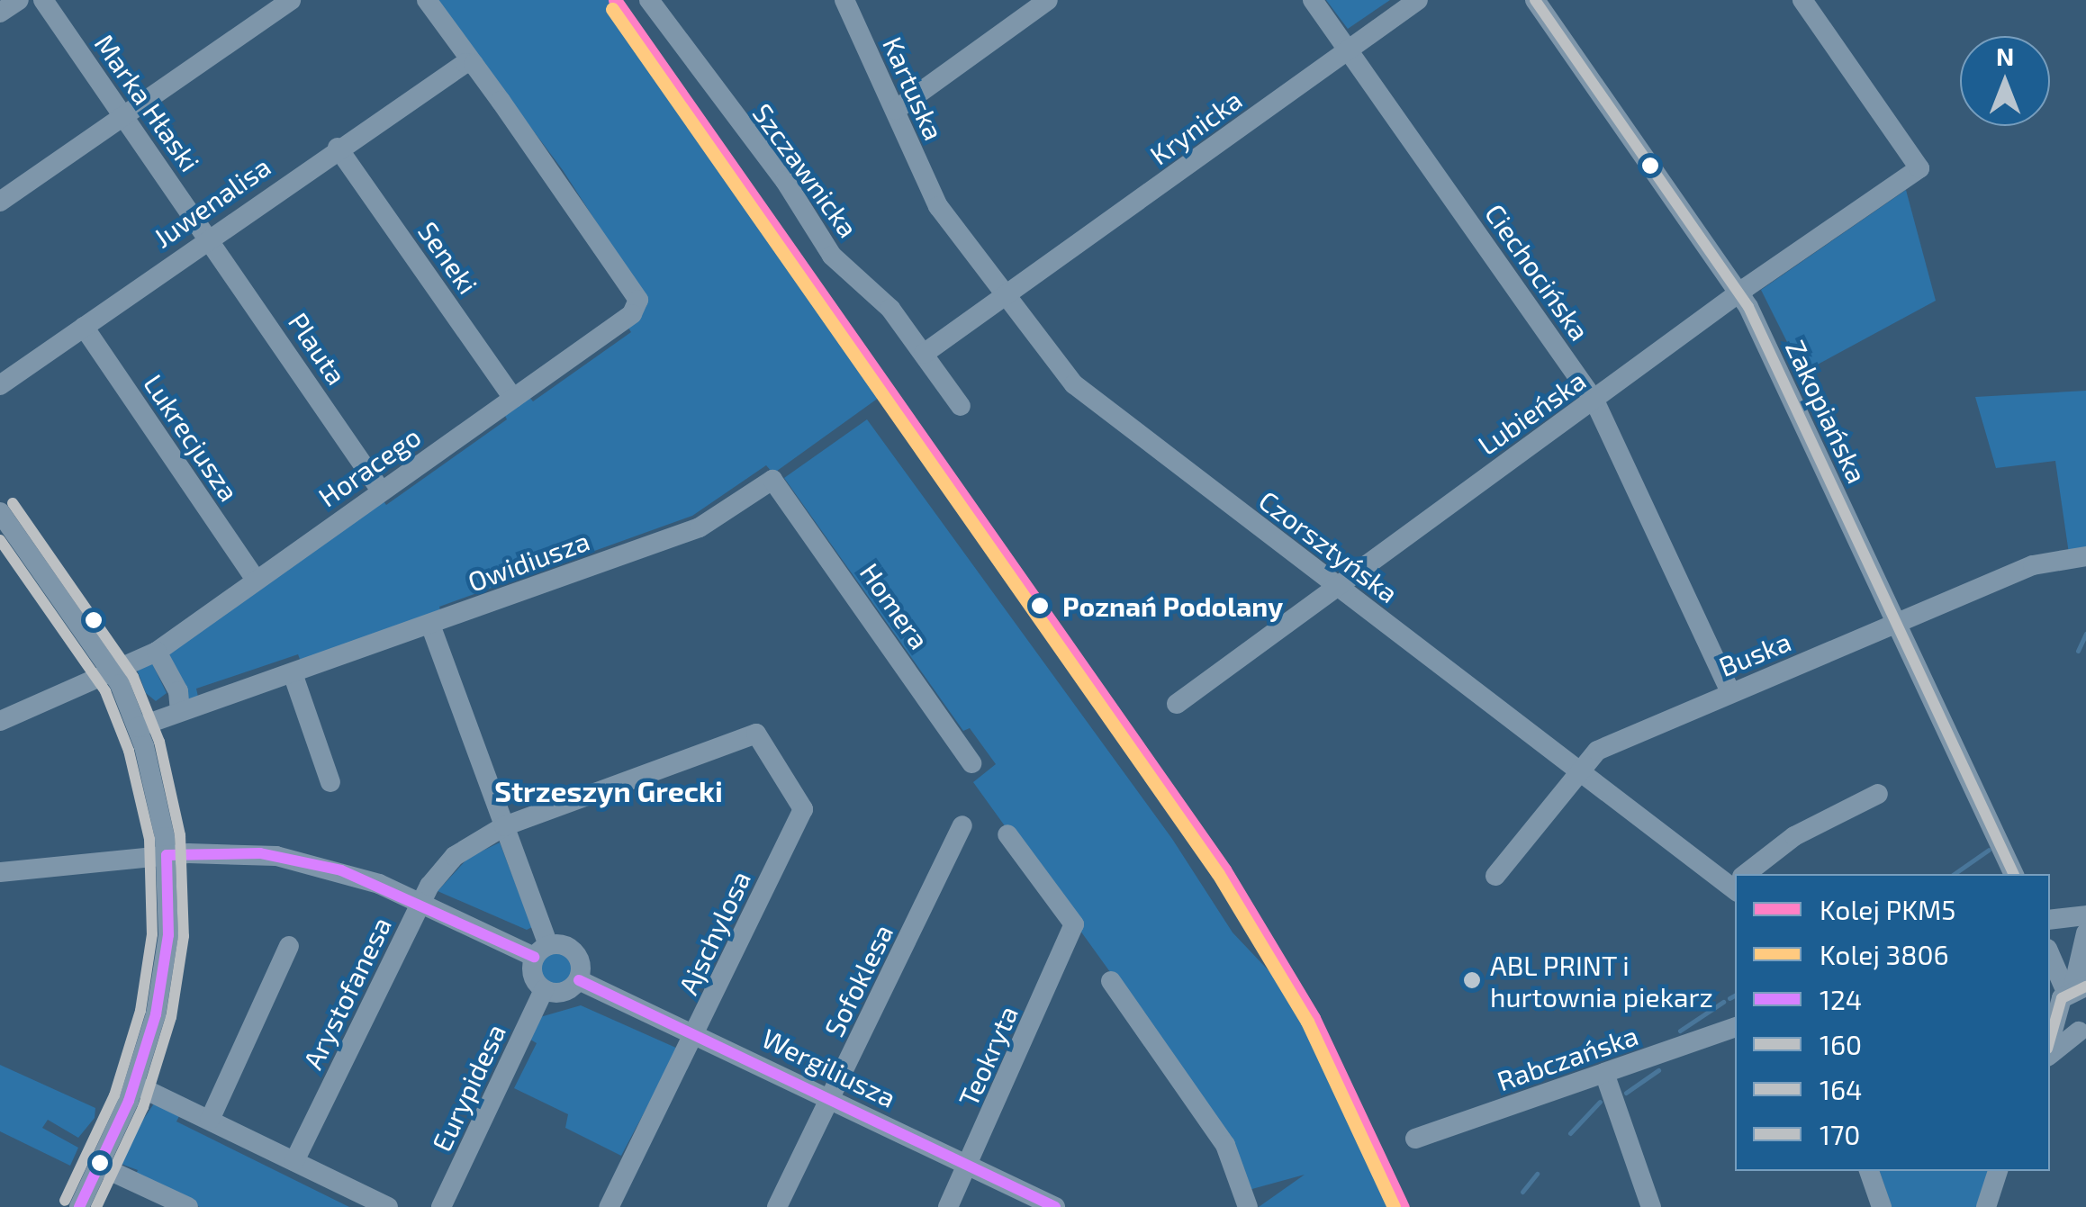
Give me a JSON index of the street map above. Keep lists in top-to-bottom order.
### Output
{
  "streets": {
    "street": [
      "Kartuska",
      "Marka Hłaski",
      "Krynicka",
      "Szczawnicka",
      "Juwenalisa",
      "Seneki",
      "Ciechocińska",
      "Plauta",
      "Zakopiańska",
      "Lubieńska",
      "Lukrecjusza",
      "Horacego",
      "Czorsztyńska",
      "Owidiusza",
      "Homera",
      "Buska",
      "Ajschylosa",
      "Sofoklesa",
      "Arystofanesa",
      "Teokryta",
      "Rabczańska",
      "Wergiliusza",
      "Eurypidesa"
    ]
  },
  "crossings": [
    ["Kartuska", "Czorsztyńska"],
    ["Marka Hłaski", "Juwenalisa"],
    ["Marka Hłaski", "Plauta"],
    ["Krynicka", "Szczawnicka"],
    ["Krynicka", "Ciechocińska"],
    ["Krynicka", "Czorsztyńska"],
    ["Juwenalisa", "Seneki"],
    ["Juwenalisa", "Plauta"],
    ["Juwenalisa", "Lukrecjusza"],
    ["Juwenalisa", "Horacego"],
    ["Seneki", "Horacego"],
    ["Ciechocińska", "Lubieńska"],
    ["Ciechocińska", "Buska"],
    ["Plauta", "Horacego"],
    ["Zakopiańska", "Lubieńska"],
    ["Zakopiańska", "Buska"],
    ["Lubieńska", "Czorsztyńska"],
    ["Lukrecjusza", "Horacego"],
    ["Czorsztyńska", "Buska"],
    ["Owidiusza", "Homera"],
    ["Ajschylosa", "Arystofanesa"],
    ["Ajschylosa", "Wergiliusza"],
    ["Sofoklesa", "Wergiliusza"],
    ["Teokryta", "Wergiliusza"],
    ["Wergiliusza", "Eurypidesa"]
  ],
  "districts": ["Strzeszyn Grecki"],
  "places": ["Poznań Podolany", "ABL PRINT i hurtownia piekarz"],
  "lines": [
    "rail line PKM5",
    "transit line 160",
    "rail line 3806",
    "transit line 170",
    "transit line 164",
    "transit line 124"
  ],
  "legend": [
    "Kolej PKM5",
    "Kolej 3806",
    "124",
    "160",
    "164",
    "170"
  ],
  "north": "top"
}
